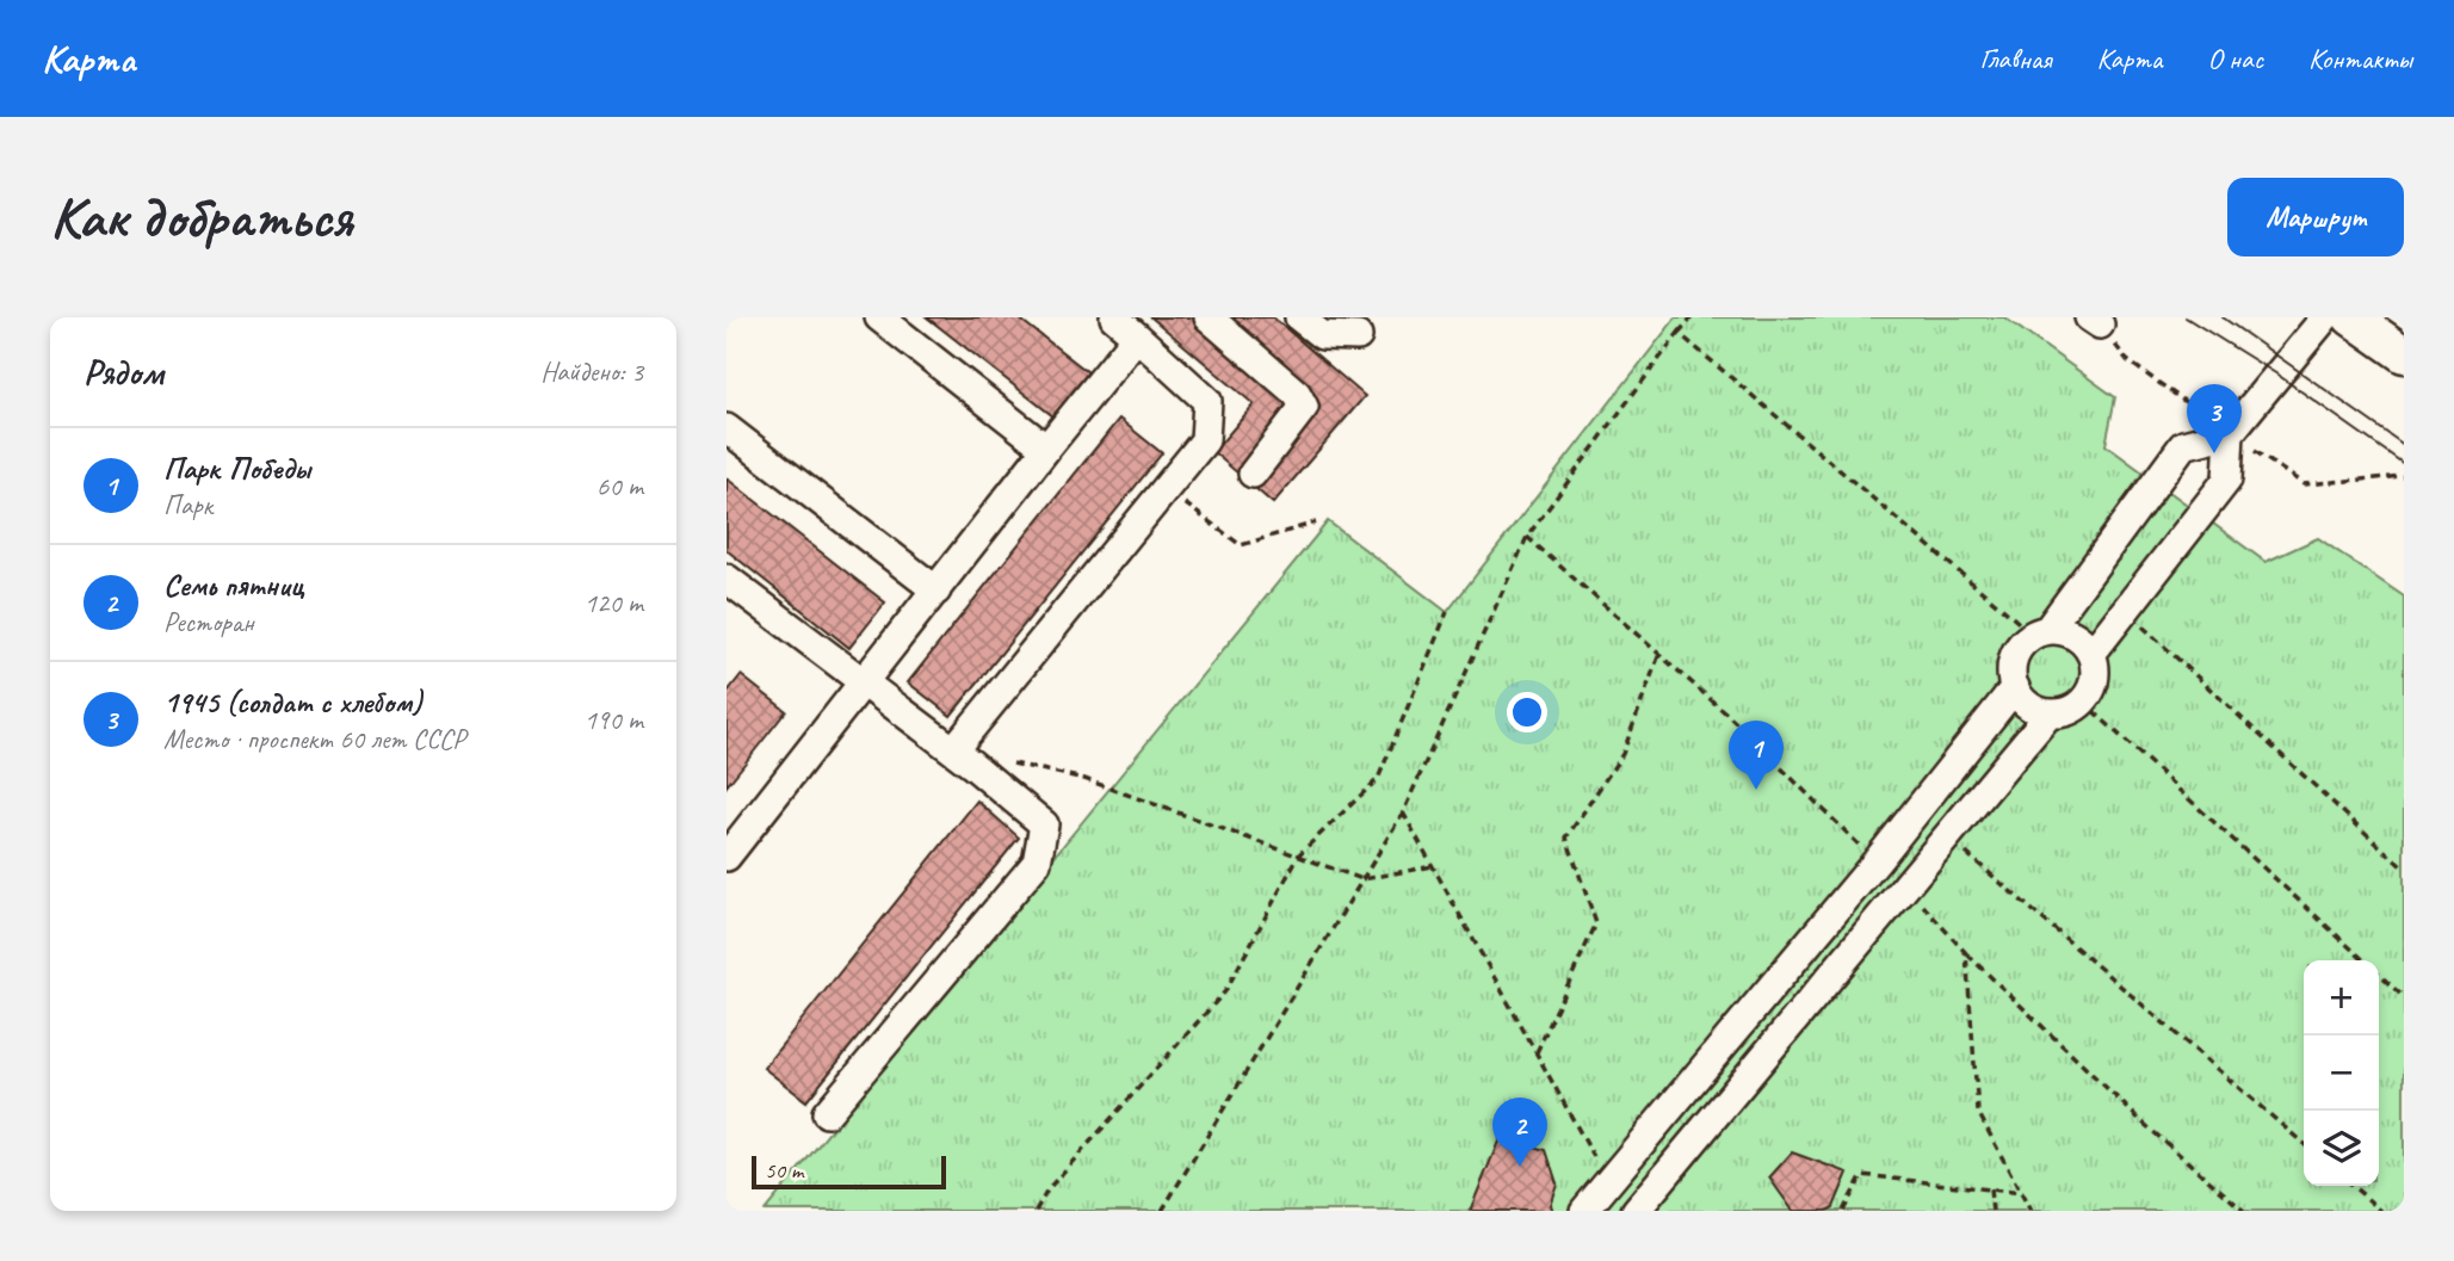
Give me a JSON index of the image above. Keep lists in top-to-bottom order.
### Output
{
  "scale_bar": "50 m",
  "page": {
    "header": "Карта",
    "nav": [
      "Главная",
      "Карта",
      "О нас",
      "Контакты"
    ],
    "buttons": "Маршрут",
    "title": "Как добраться",
    "heading": ["Рядом", "Найдено: 3"],
    "pins": ["3", "1", "2"],
    "list": [
      {
        "mark": "1",
        "name": "Парк Победы",
        "note": "Парк",
        "value": "60 m"
      },
      {
        "mark": "2",
        "name": "Семь пятниц",
        "note": "Ресторан",
        "value": "120 m"
      },
      {
        "mark": "3",
        "name": "1945 (солдат с хлебом)",
        "note": "Место · проспект 60 лет СССР",
        "value": "190 m"
      }
    ],
    "map_buttons": ["+", "−"],
    "scale": "50 m"
  }
}
